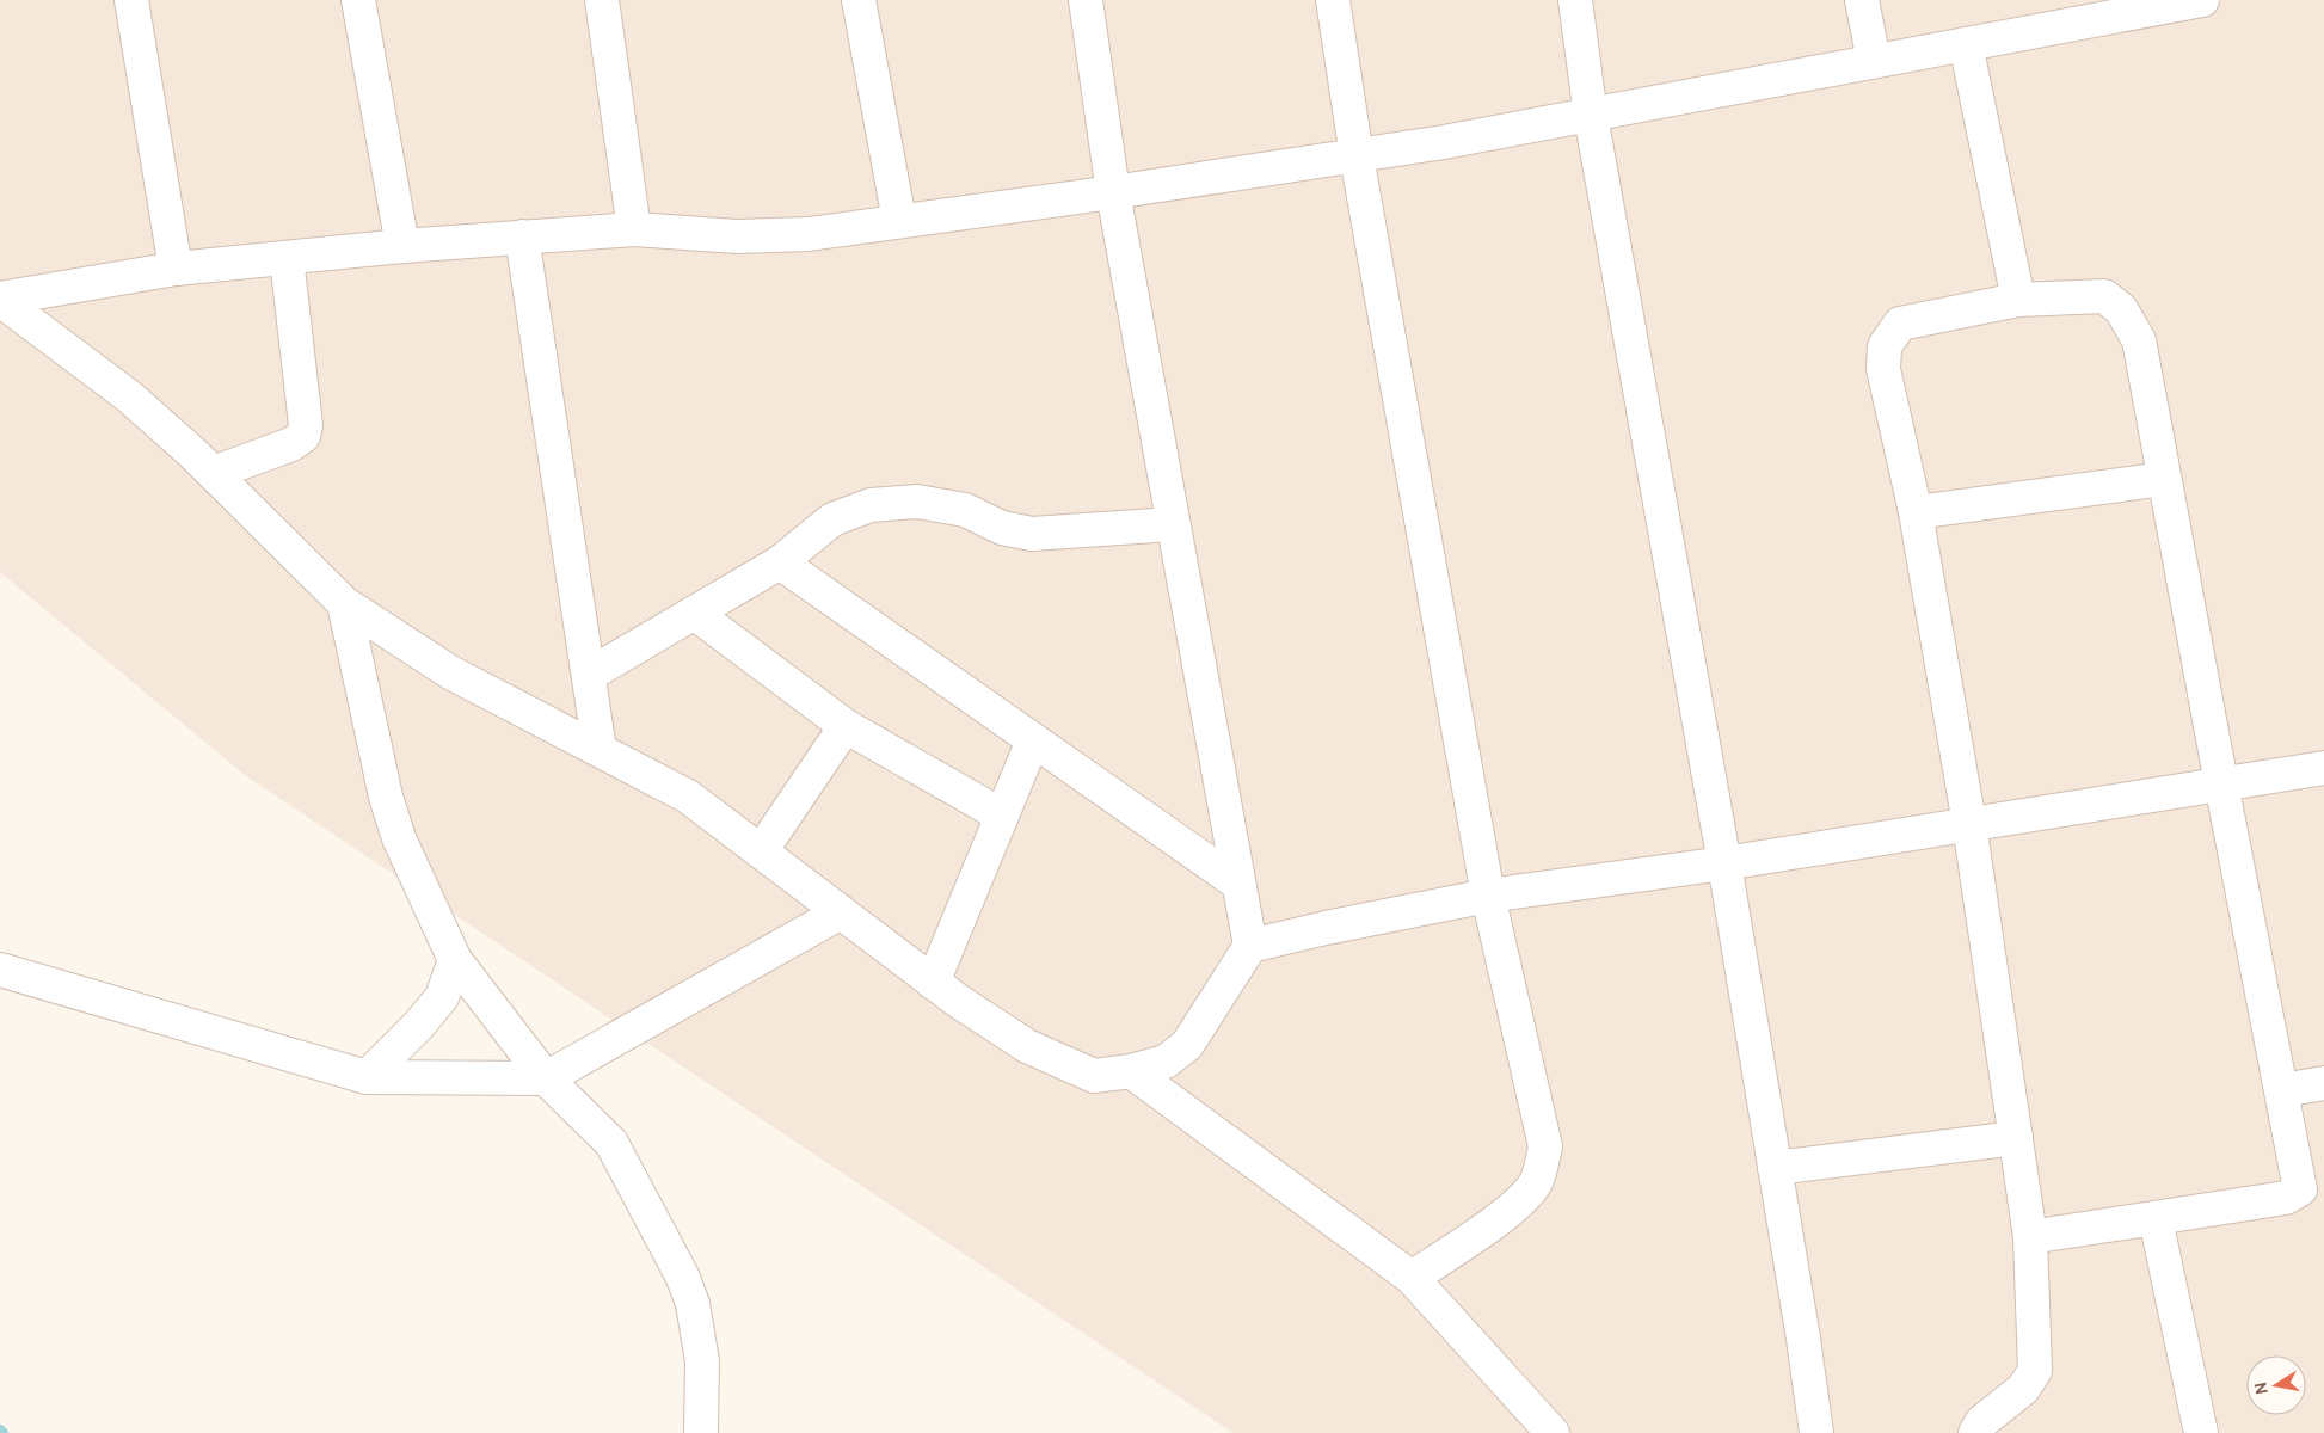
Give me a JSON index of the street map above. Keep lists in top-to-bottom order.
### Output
{
  "north": "left"
}
